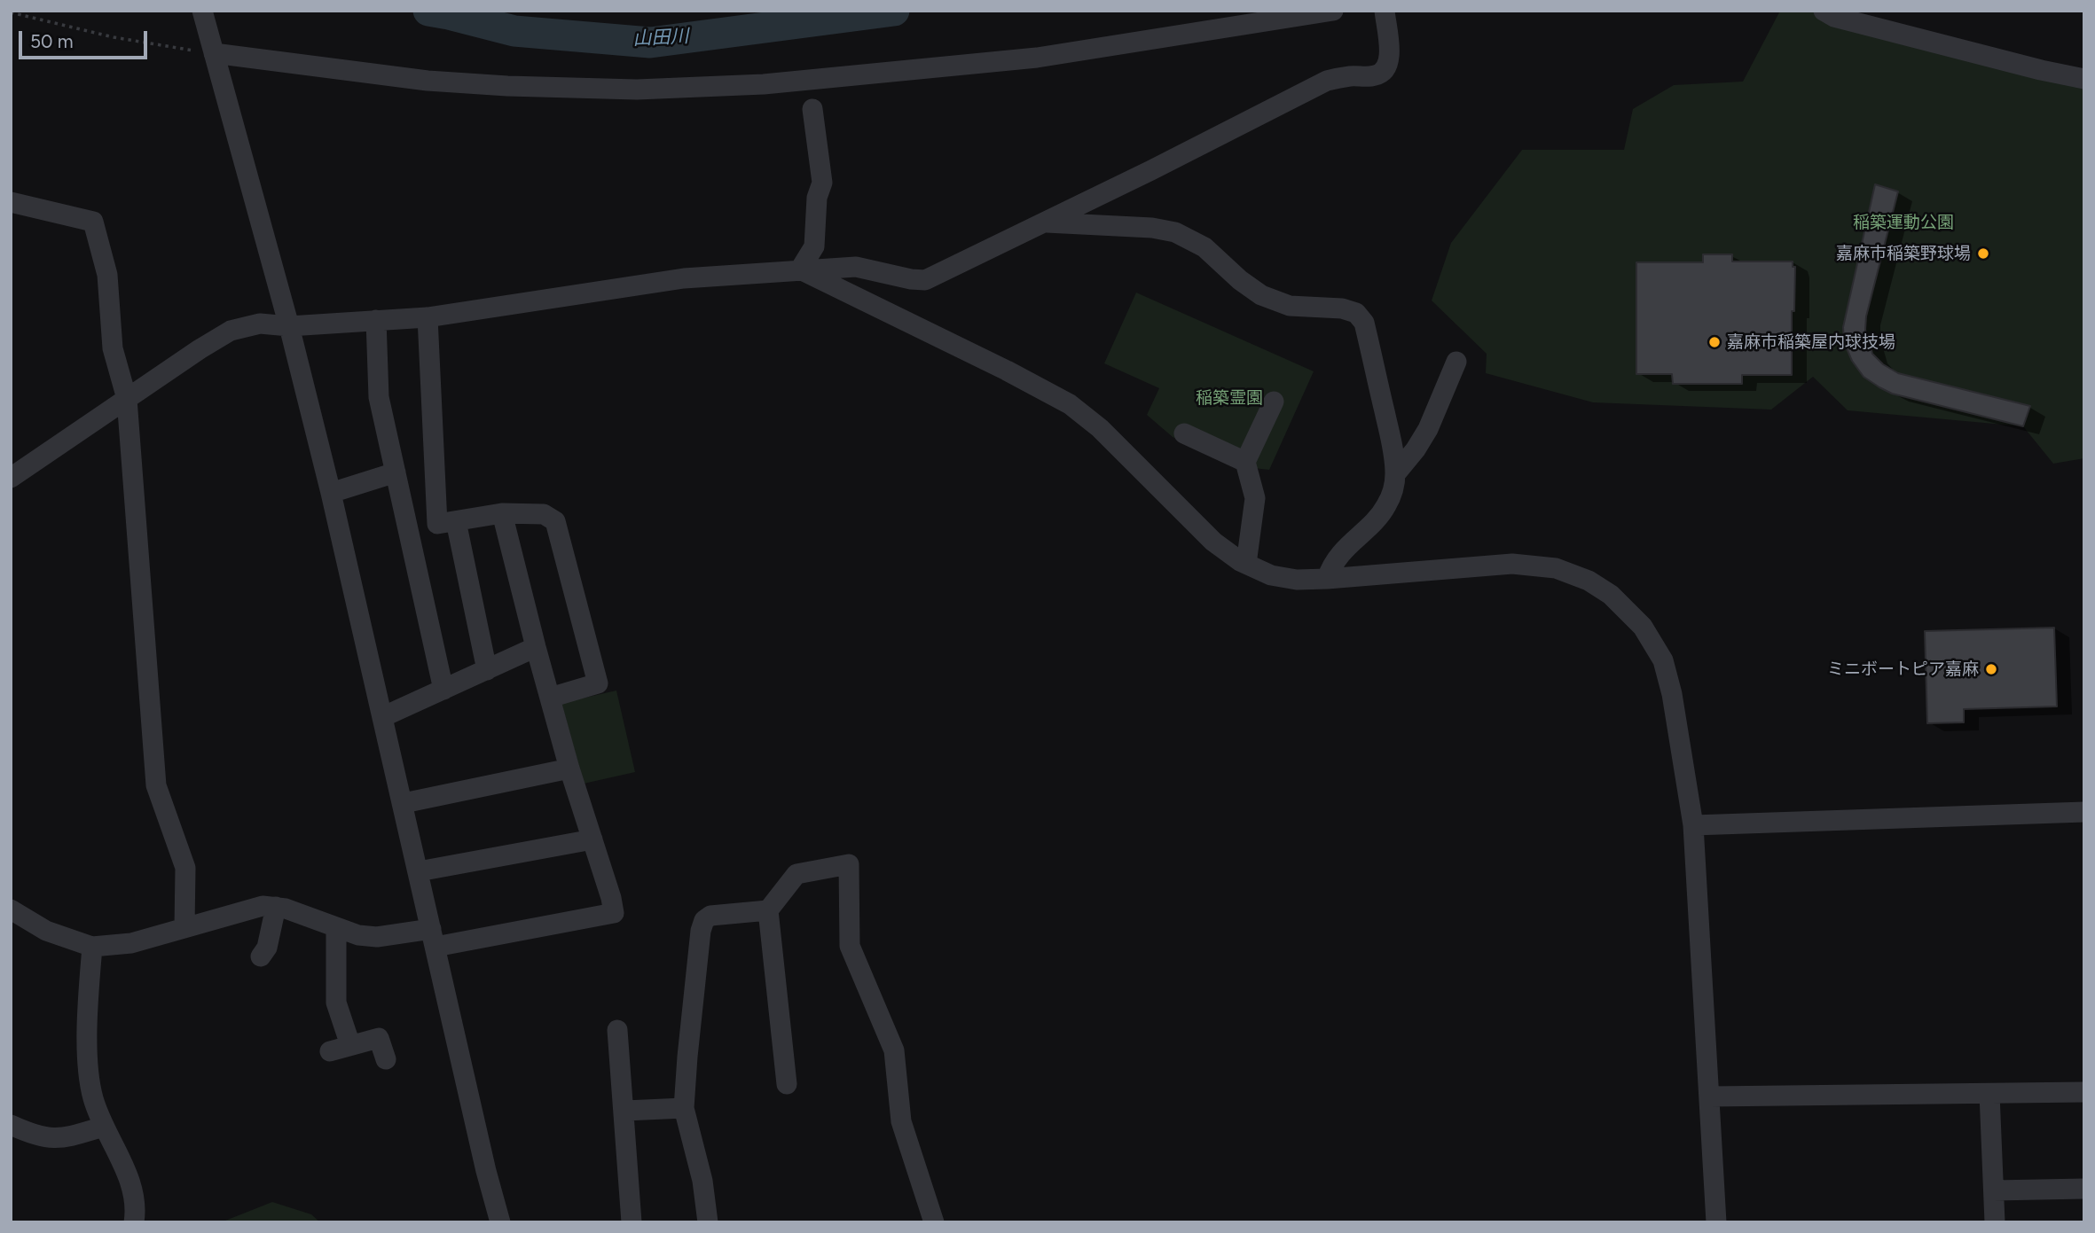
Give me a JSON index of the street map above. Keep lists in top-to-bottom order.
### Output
{
  "water": ["山田川"],
  "parks": ["稲築運動公園", "稲築霊園"],
  "places": ["嘉麻市稲築野球場", "嘉麻市稲築屋内球技場", "ミニボートピア嘉麻"],
  "scale_bar": "50 m"
}
